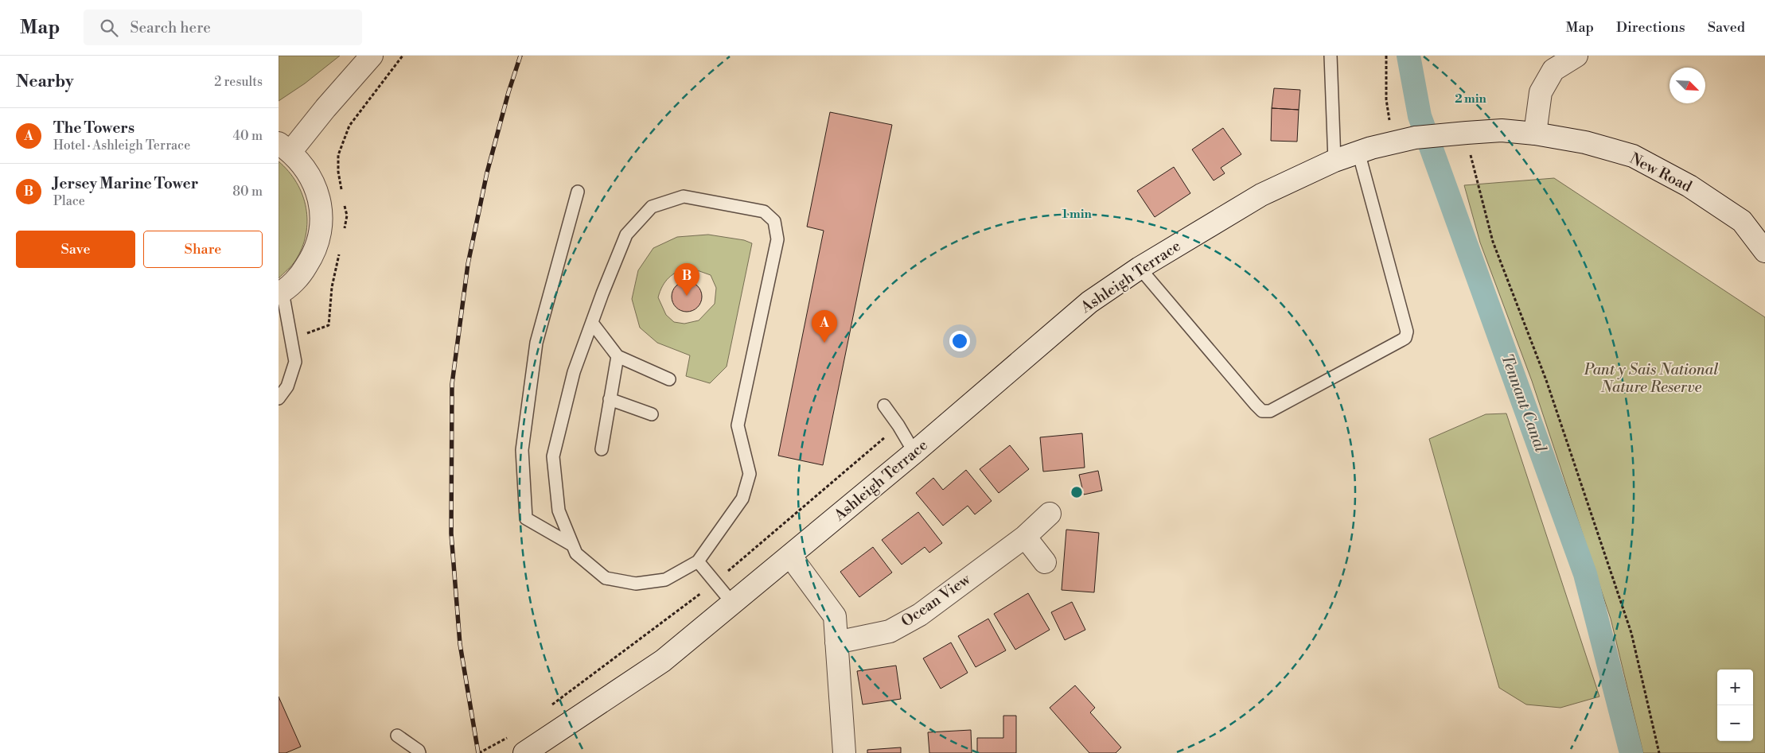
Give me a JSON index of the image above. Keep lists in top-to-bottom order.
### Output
{
  "streets": {
    "main road": ["New Road", "Ashleigh Terrace", "Ocean View"]
  },
  "crossings": [
    ["New Road", "Ashleigh Terrace"]
  ],
  "water": ["Tennant Canal"],
  "parks": ["Pant y Sais National Nature Reserve"],
  "north": "bottom right",
  "page": {
    "header": "Map",
    "search": "Search here",
    "nav": ["Map", "Directions", "Saved"],
    "heading": ["Nearby", "2 results"],
    "list": [
      {
        "mark": "A",
        "name": "The Towers",
        "note": "Hotel · Ashleigh Terrace",
        "value": "40 m"
      },
      {
        "mark": "B",
        "name": "Jersey Marine Tower",
        "note": "Place",
        "value": "80 m"
      }
    ],
    "buttons": ["Save", "Share"],
    "pins": ["B", "A"],
    "map_buttons": ["+", "−"]
  },
  "rings": ["2 min", "1 min"]
}
